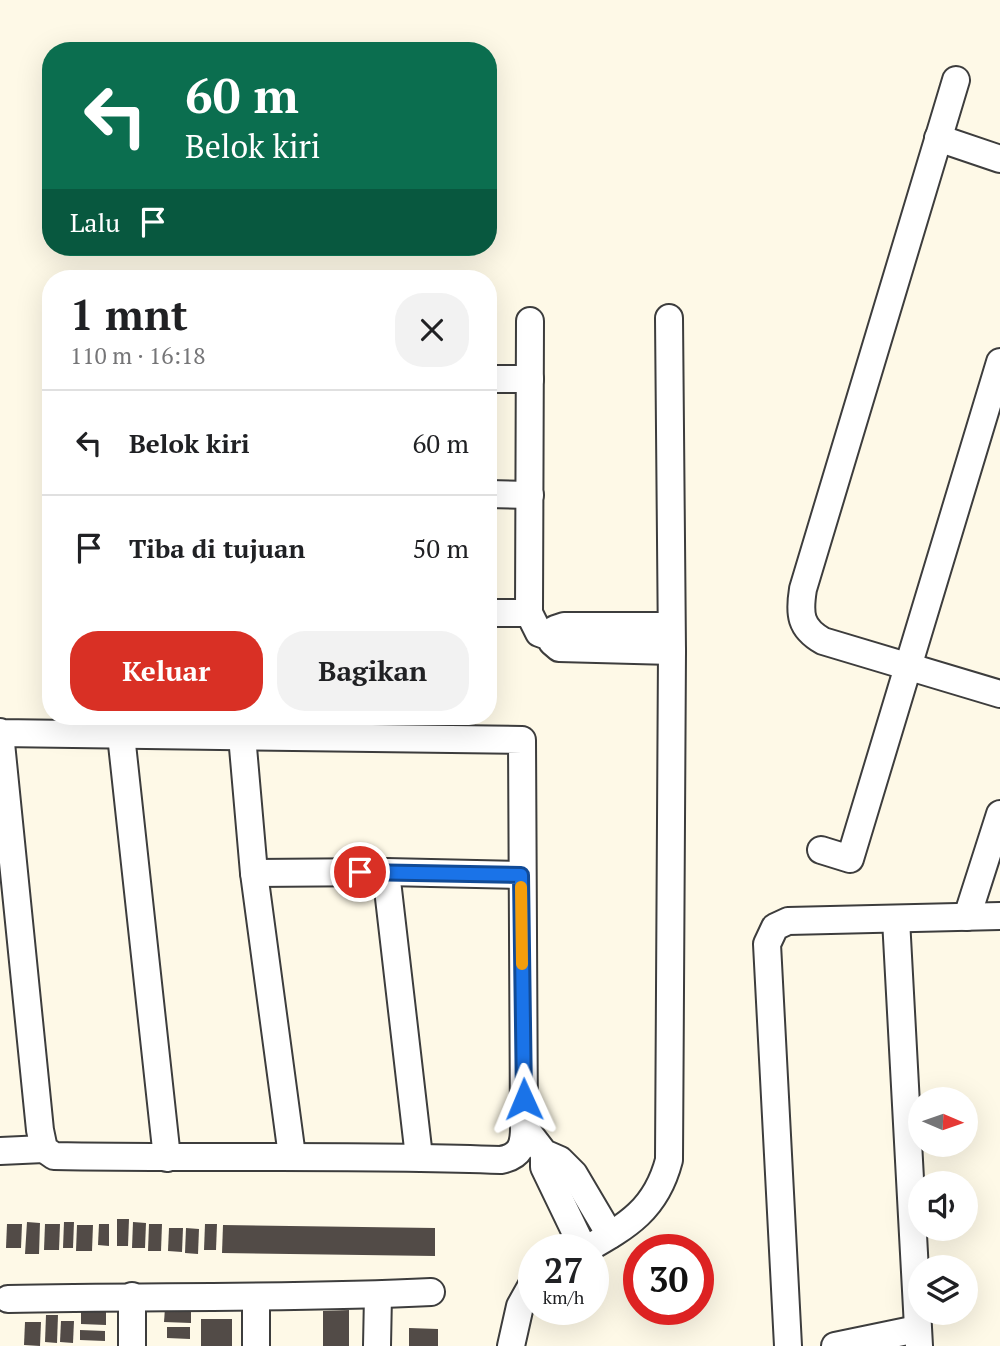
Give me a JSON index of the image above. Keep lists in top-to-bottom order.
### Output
{
  "north": "right",
  "page": {
    "turn": ["60 m", "Belok kiri"],
    "then": "Lalu",
    "heading": ["1 mnt", "110 m · 16:18"],
    "list": [
      {
        "name": "Belok kiri",
        "value": "60 m"
      },
      {
        "name": "Tiba di tujuan",
        "value": "50 m"
      }
    ],
    "buttons": ["Keluar", "Bagikan"],
    "speed": "27 km/h",
    "limit": "30"
  }
}
